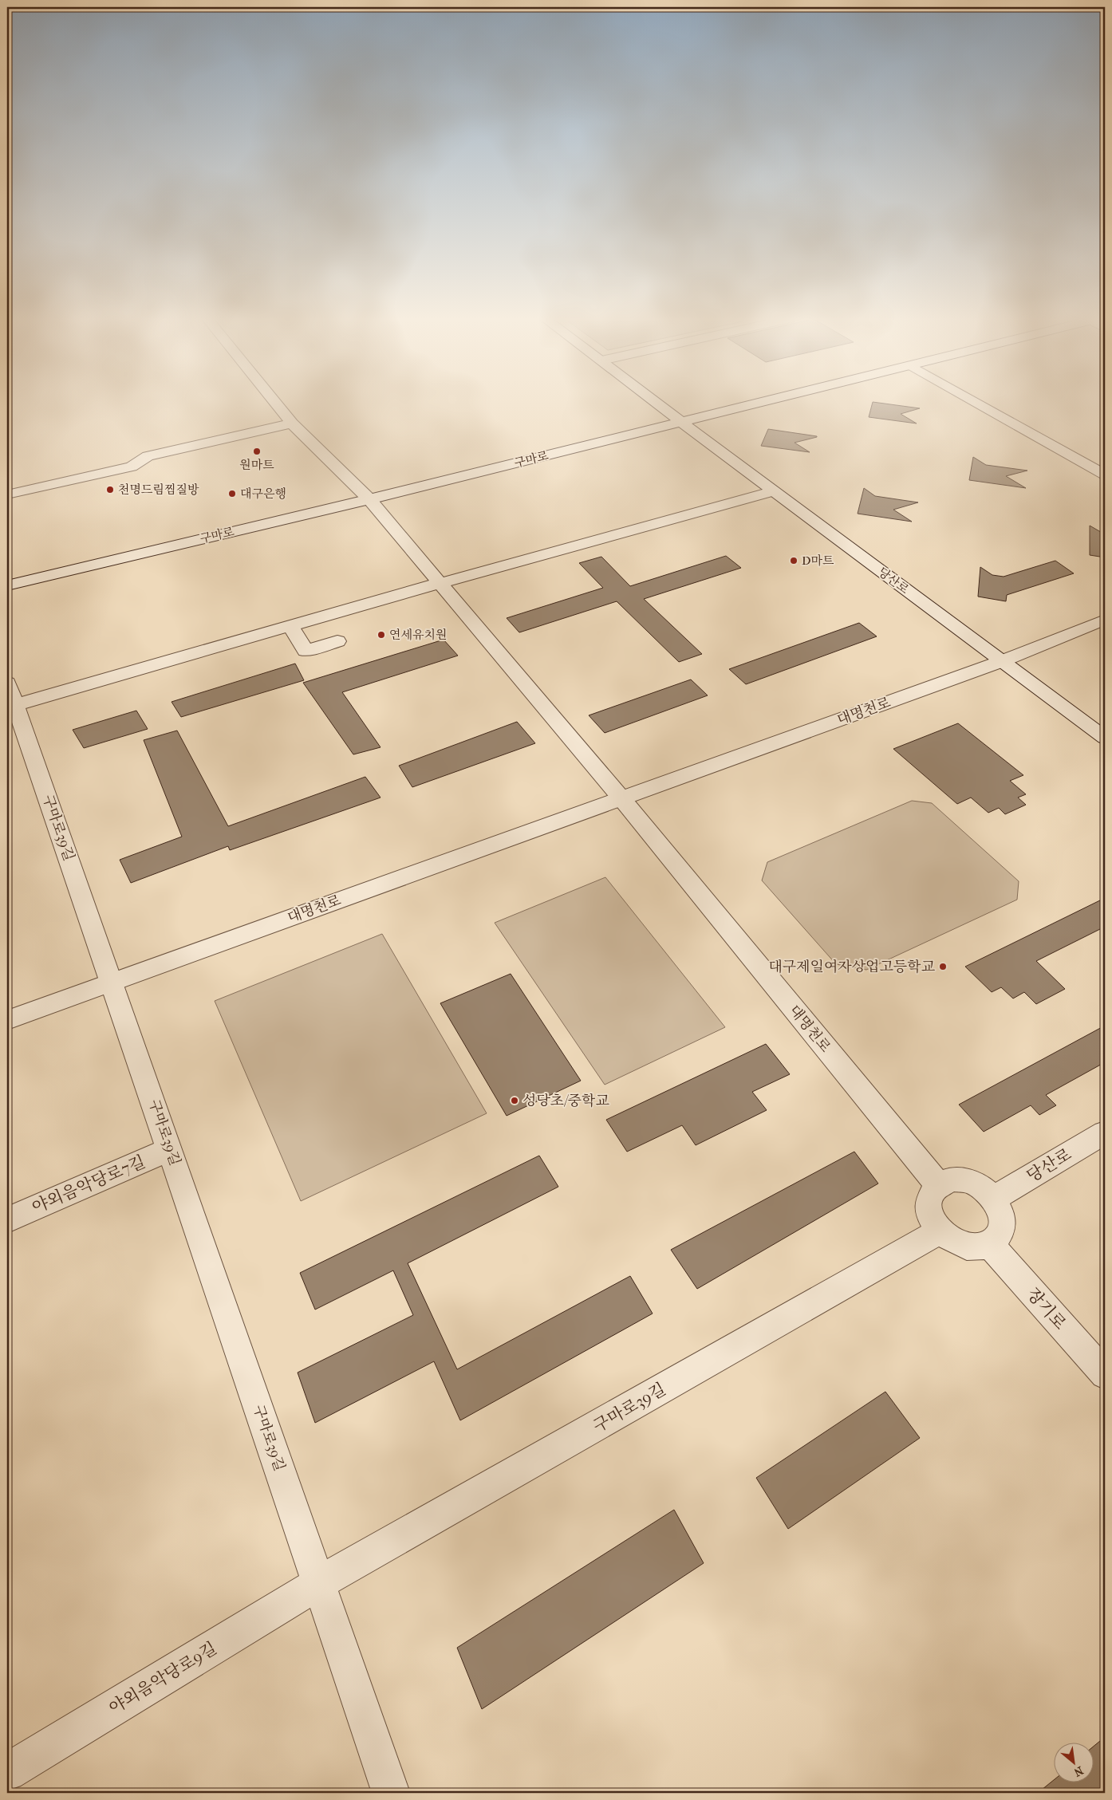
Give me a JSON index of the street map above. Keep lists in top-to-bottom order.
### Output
{
  "streets": {
    "street": [
      "구마로",
      "당산로",
      "대명천로",
      "구마로39길",
      "야외음악당로7길",
      "장기로",
      "야외음악당로9길"
    ]
  },
  "crossings": [
    ["구마로", "당산로"],
    ["당산로", "대명천로"],
    ["당산로", "구마로39길"],
    ["당산로", "장기로"],
    ["대명천로", "구마로39길"],
    ["대명천로", "장기로"],
    ["구마로39길", "야외음악당로7길"],
    ["구마로39길", "장기로"],
    ["구마로39길", "야외음악당로9길"]
  ],
  "places": [
    "원마트",
    "천명드림찜질방",
    "대구은행",
    "D마트",
    "연세유치원",
    "대구제일여자상업고등학교",
    "성당초/중학교"
  ],
  "north": "bottom right"
}
